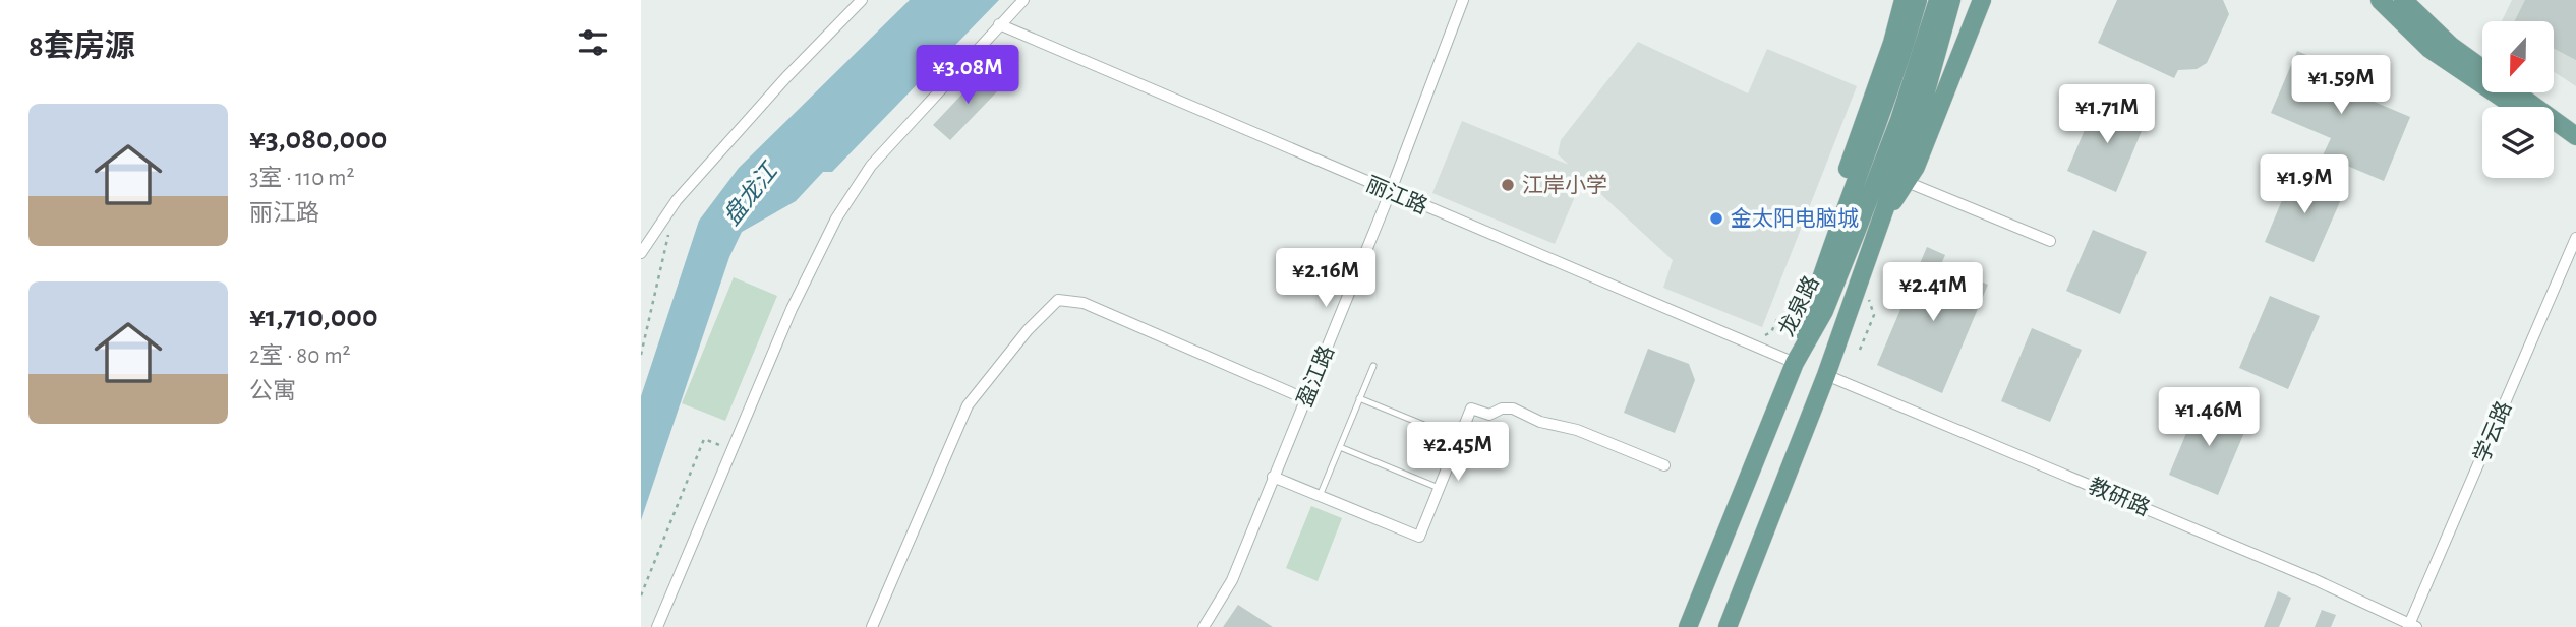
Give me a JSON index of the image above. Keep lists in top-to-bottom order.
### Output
{
  "streets": {
    "main road": ["龙泉路"],
    "street": [
      "丽江路",
      "盈江路",
      "学云路",
      "教研路"
    ]
  },
  "crossings": [
    ["丽江路", "龙泉路"],
    ["丽江路", "盈江路"],
    ["龙泉路", "教研路"],
    ["学云路", "教研路"]
  ],
  "water": ["盘龙江"],
  "places": ["江岸小学", "金太阳电脑城"],
  "north": "bottom",
  "page": {
    "heading": "8套房源",
    "price": [
      "¥3.08M",
      "¥1.59M",
      "¥1.71M",
      "¥1.9M",
      "¥2.16M",
      "¥2.41M",
      "¥1.46M",
      "¥2.45M"
    ],
    "list": [
      {
        "name": "¥3,080,000",
        "note": "3室 · 110 m² · 丽江路"
      },
      {
        "name": "¥1,710,000",
        "note": "2室 · 80 m² · 公寓"
      }
    ]
  }
}
